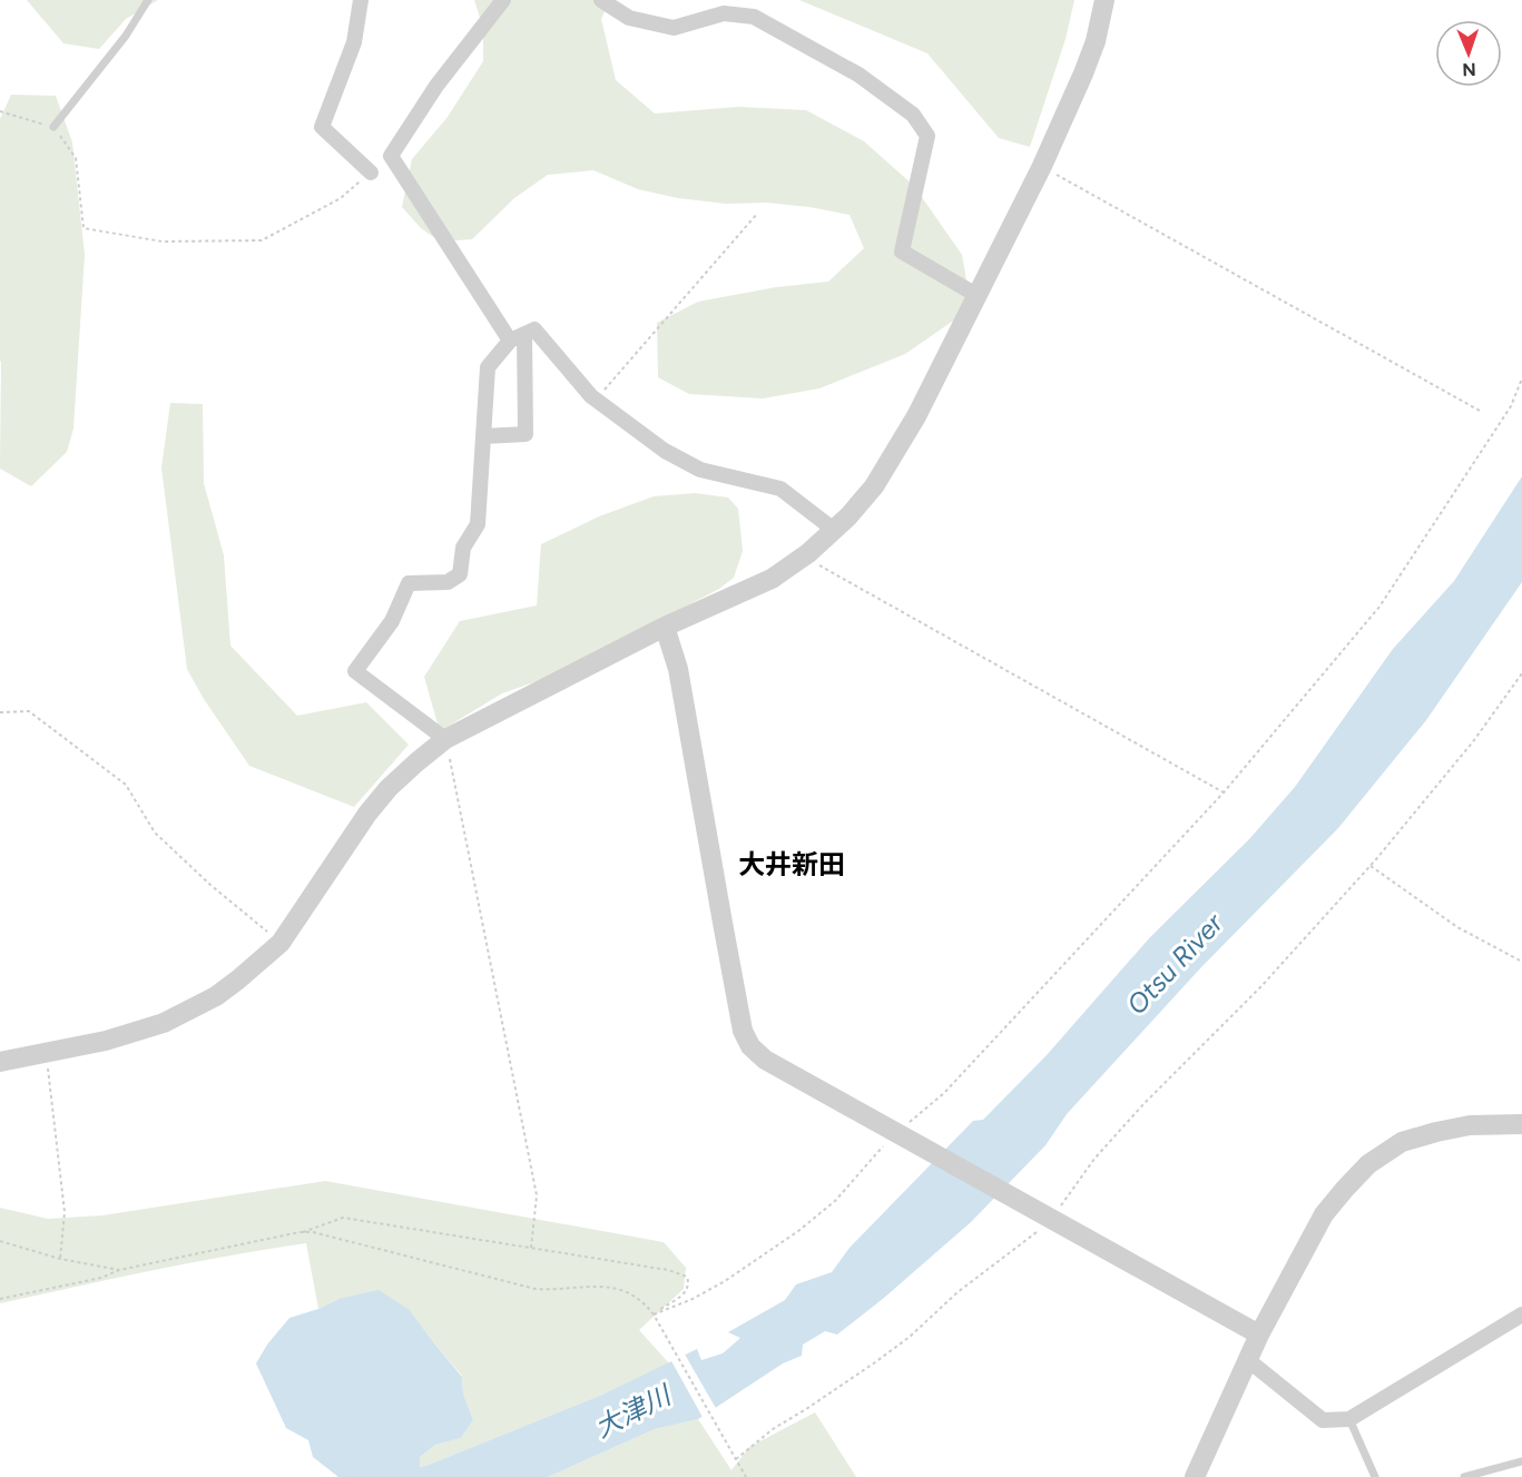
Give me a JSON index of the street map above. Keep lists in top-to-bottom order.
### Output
{
  "districts": ["大井新田"],
  "water": ["Otsu River", "大津川"],
  "north": "bottom"
}
